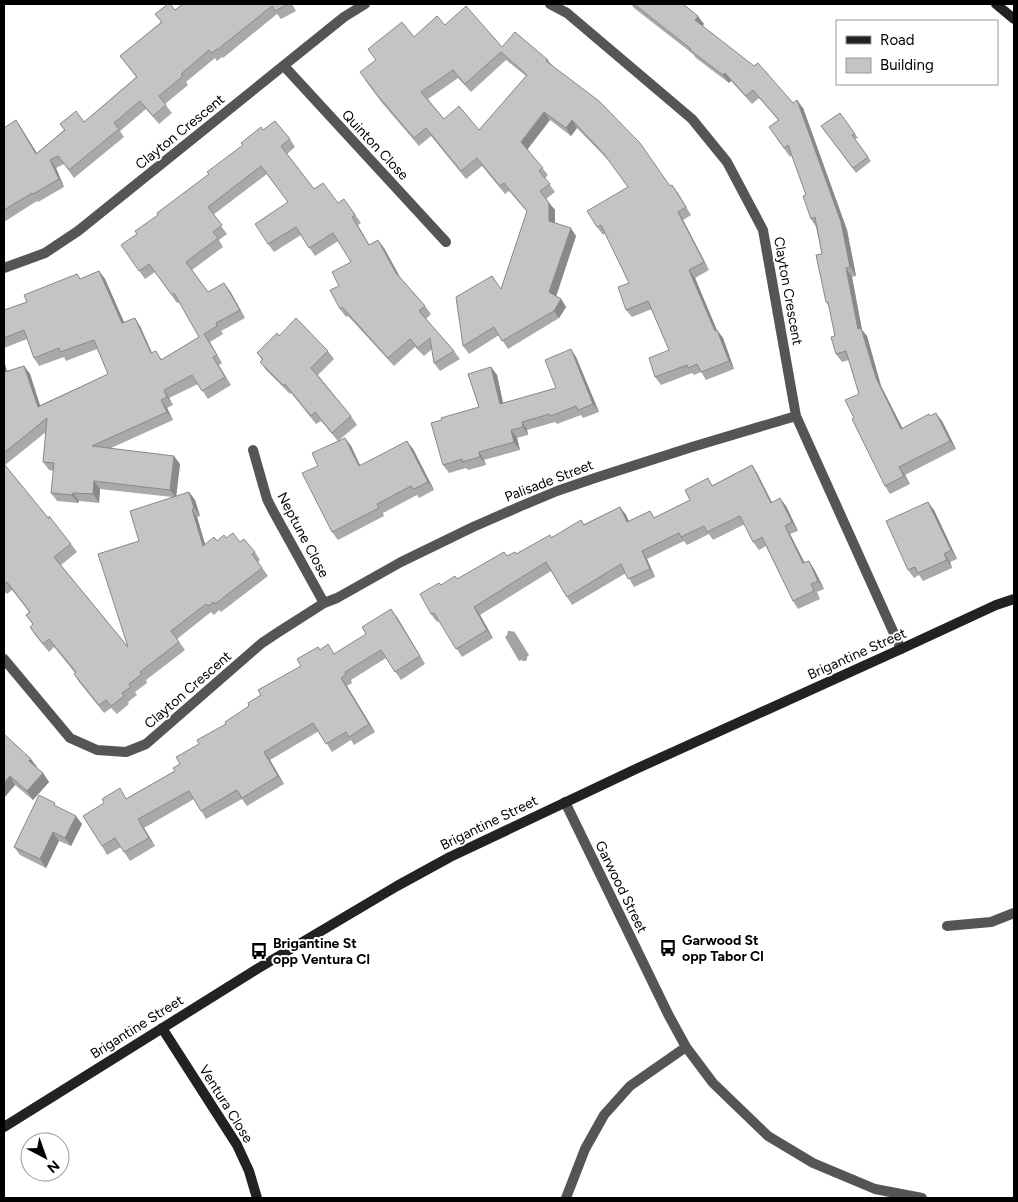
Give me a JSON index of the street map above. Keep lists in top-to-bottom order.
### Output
{
  "streets": {
    "street": [
      "Clayton Crescent",
      "Quinton Close",
      "Palisade Street",
      "Neptune Close",
      "Brigantine Street",
      "Garwood Street",
      "Ventura Close"
    ]
  },
  "crossings": [
    ["Clayton Crescent", "Quinton Close"],
    ["Clayton Crescent", "Palisade Street"],
    ["Clayton Crescent", "Neptune Close"],
    ["Clayton Crescent", "Brigantine Street"],
    ["Palisade Street", "Neptune Close"],
    ["Brigantine Street", "Garwood Street"],
    ["Brigantine Street", "Ventura Close"]
  ],
  "places": {
    "bus stop": ["Garwood St opp Tabor Cl", "Brigantine St opp Ventura Cl"]
  },
  "legend": ["Road", "Building"],
  "north": "bottom right"
}
